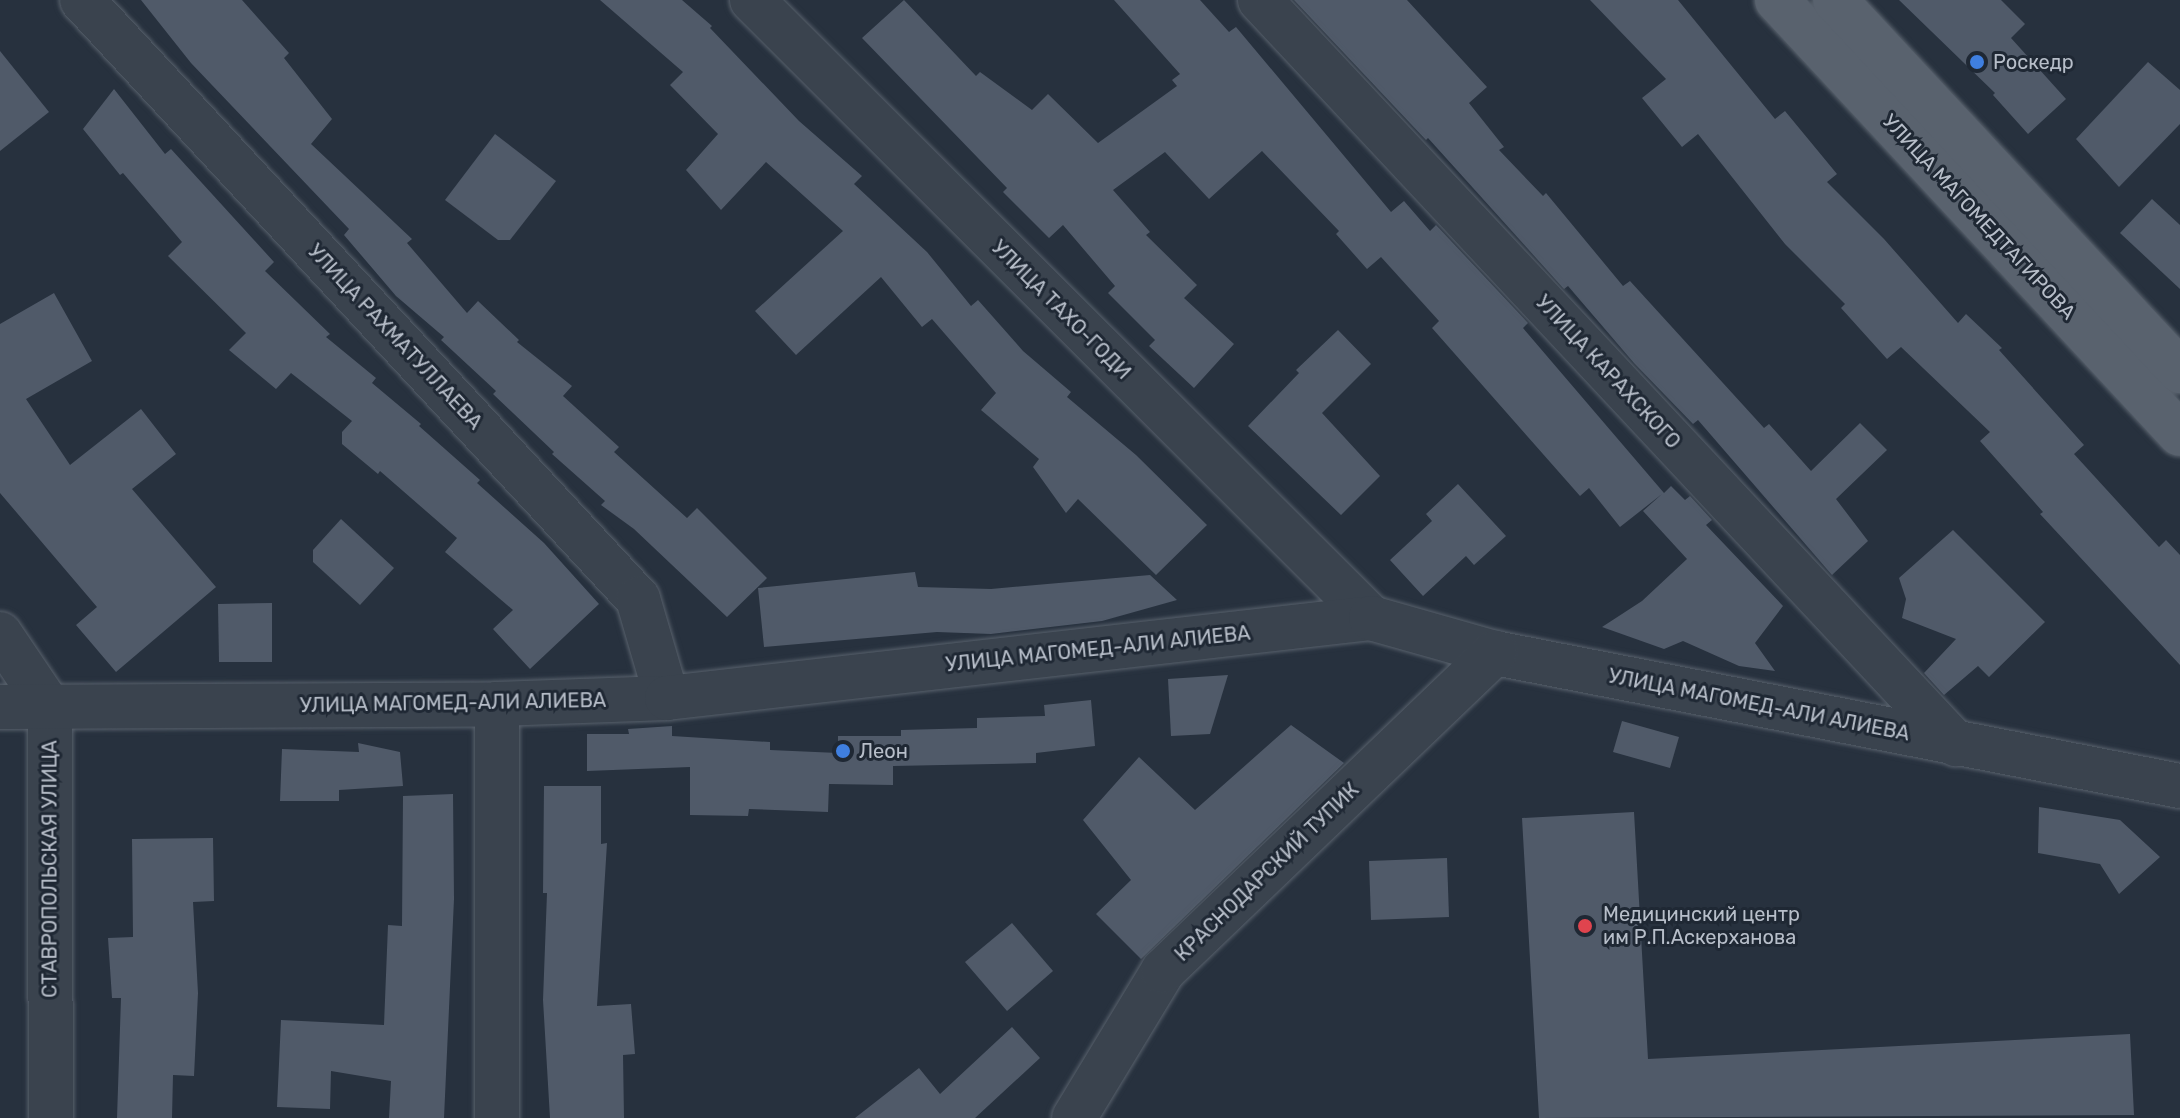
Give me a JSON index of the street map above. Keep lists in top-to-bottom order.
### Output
{
  "streets": {
    "main road": ["УЛИЦА МАГОМЕДТАГИРОВА"],
    "street": [
      "УЛИЦА ТАХО-ГОДИ",
      "УЛИЦА РАХМАТУЛЛАЕВА",
      "УЛИЦА КАРАХСКОГО",
      "УЛИЦА МАГОМЕД-АЛИ АЛИЕВА",
      "СТАВРОПОЛЬСКАЯ УЛИЦА",
      "КРАСНОДАРСКИЙ ТУПИК"
    ]
  },
  "crossings": [
    ["УЛИЦА ТАХО-ГОДИ", "УЛИЦА МАГОМЕД-АЛИ АЛИЕВА"],
    ["УЛИЦА РАХМАТУЛЛАЕВА", "УЛИЦА МАГОМЕД-АЛИ АЛИЕВА"],
    ["УЛИЦА КАРАХСКОГО", "УЛИЦА МАГОМЕД-АЛИ АЛИЕВА"],
    ["УЛИЦА МАГОМЕД-АЛИ АЛИЕВА", "СТАВРОПОЛЬСКАЯ УЛИЦА"],
    ["УЛИЦА МАГОМЕД-АЛИ АЛИЕВА", "КРАСНОДАРСКИЙ ТУПИК"]
  ],
  "places": ["Роскедр", "Леон", "Медицинский центр им Р.П.Аскерханова"]
}
